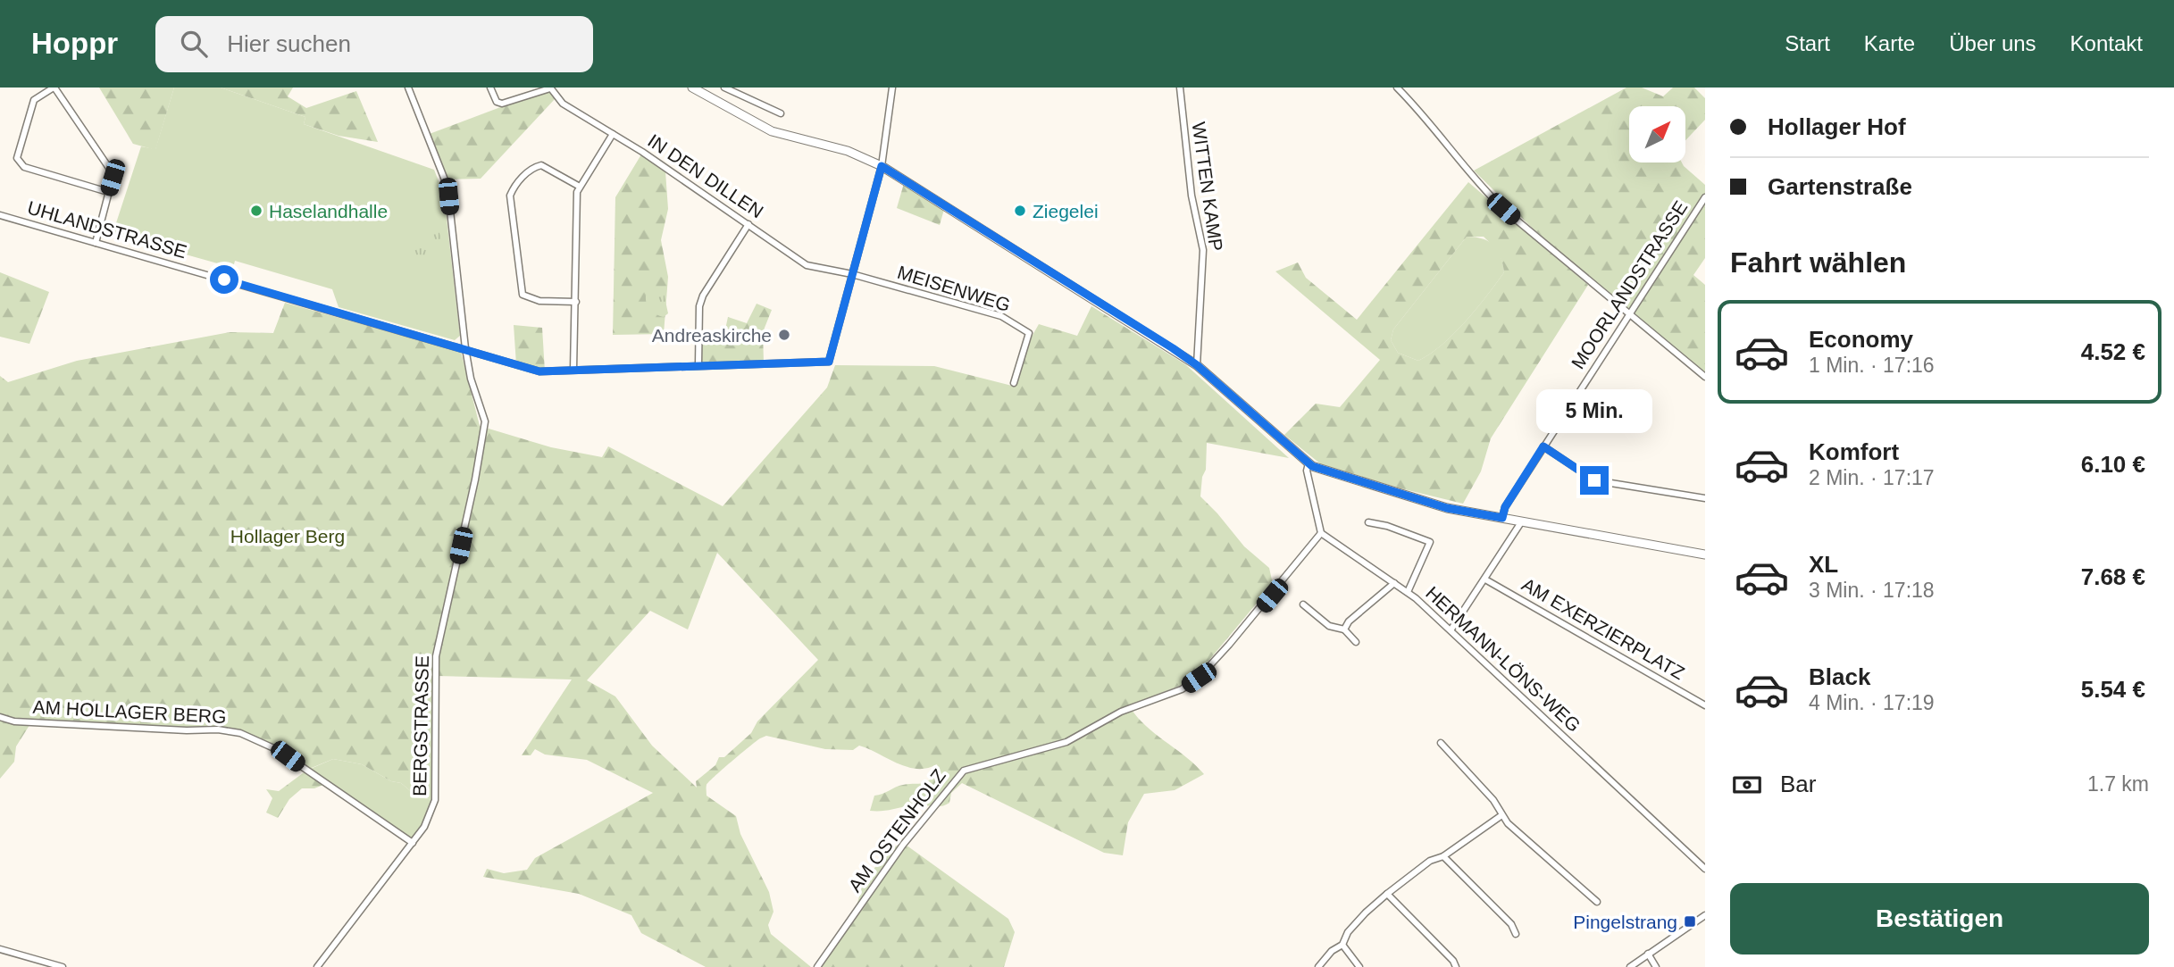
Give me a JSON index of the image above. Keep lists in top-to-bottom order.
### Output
{
  "streets": {
    "street": [
      "IN DEN DILLEN",
      "WITTEN KAMP",
      "UHLANDSTRASSE",
      "MOORLANDSTRASSE",
      "MEISENWEG",
      "AM EXERZIERPLATZ",
      "HERMANN-LÖNS-WEG",
      "AM HOLLAGER BERG",
      "BERGSTRASSE",
      "AM OSTENHOLZ"
    ]
  },
  "crossings": [
    ["IN DEN DILLEN", "UHLANDSTRASSE"],
    ["IN DEN DILLEN", "MEISENWEG"],
    ["UHLANDSTRASSE", "MEISENWEG"],
    ["UHLANDSTRASSE", "BERGSTRASSE"],
    ["HERMANN-LÖNS-WEG", "AM OSTENHOLZ"],
    ["AM HOLLAGER BERG", "BERGSTRASSE"]
  ],
  "parks": ["Hollager Berg"],
  "places": {
    "other": ["Haselandhalle", "Ziegelei", "Andreaskirche"],
    "transit": ["Pingelstrang"]
  },
  "north": "top right",
  "page": {
    "header": "Hoppr",
    "search": "Hier suchen",
    "nav": [
      "Start",
      "Karte",
      "Über uns",
      "Kontakt"
    ],
    "banner": ["Hollager Hof", "Gartenstraße"],
    "heading": "Fahrt wählen",
    "list": [
      {
        "name": "Economy",
        "note": "1 Min. · 17:16",
        "value": "4.52 €"
      },
      {
        "name": "Komfort",
        "note": "2 Min. · 17:17",
        "value": "6.10 €"
      },
      {
        "name": "XL",
        "note": "3 Min. · 17:18",
        "value": "7.68 €"
      },
      {
        "name": "Black",
        "note": "4 Min. · 17:19",
        "value": "5.54 €"
      }
    ],
    "bubble": "5 Min.",
    "pay": ["Bar", "1.7 km"],
    "buttons": "Bestätigen"
  }
}
